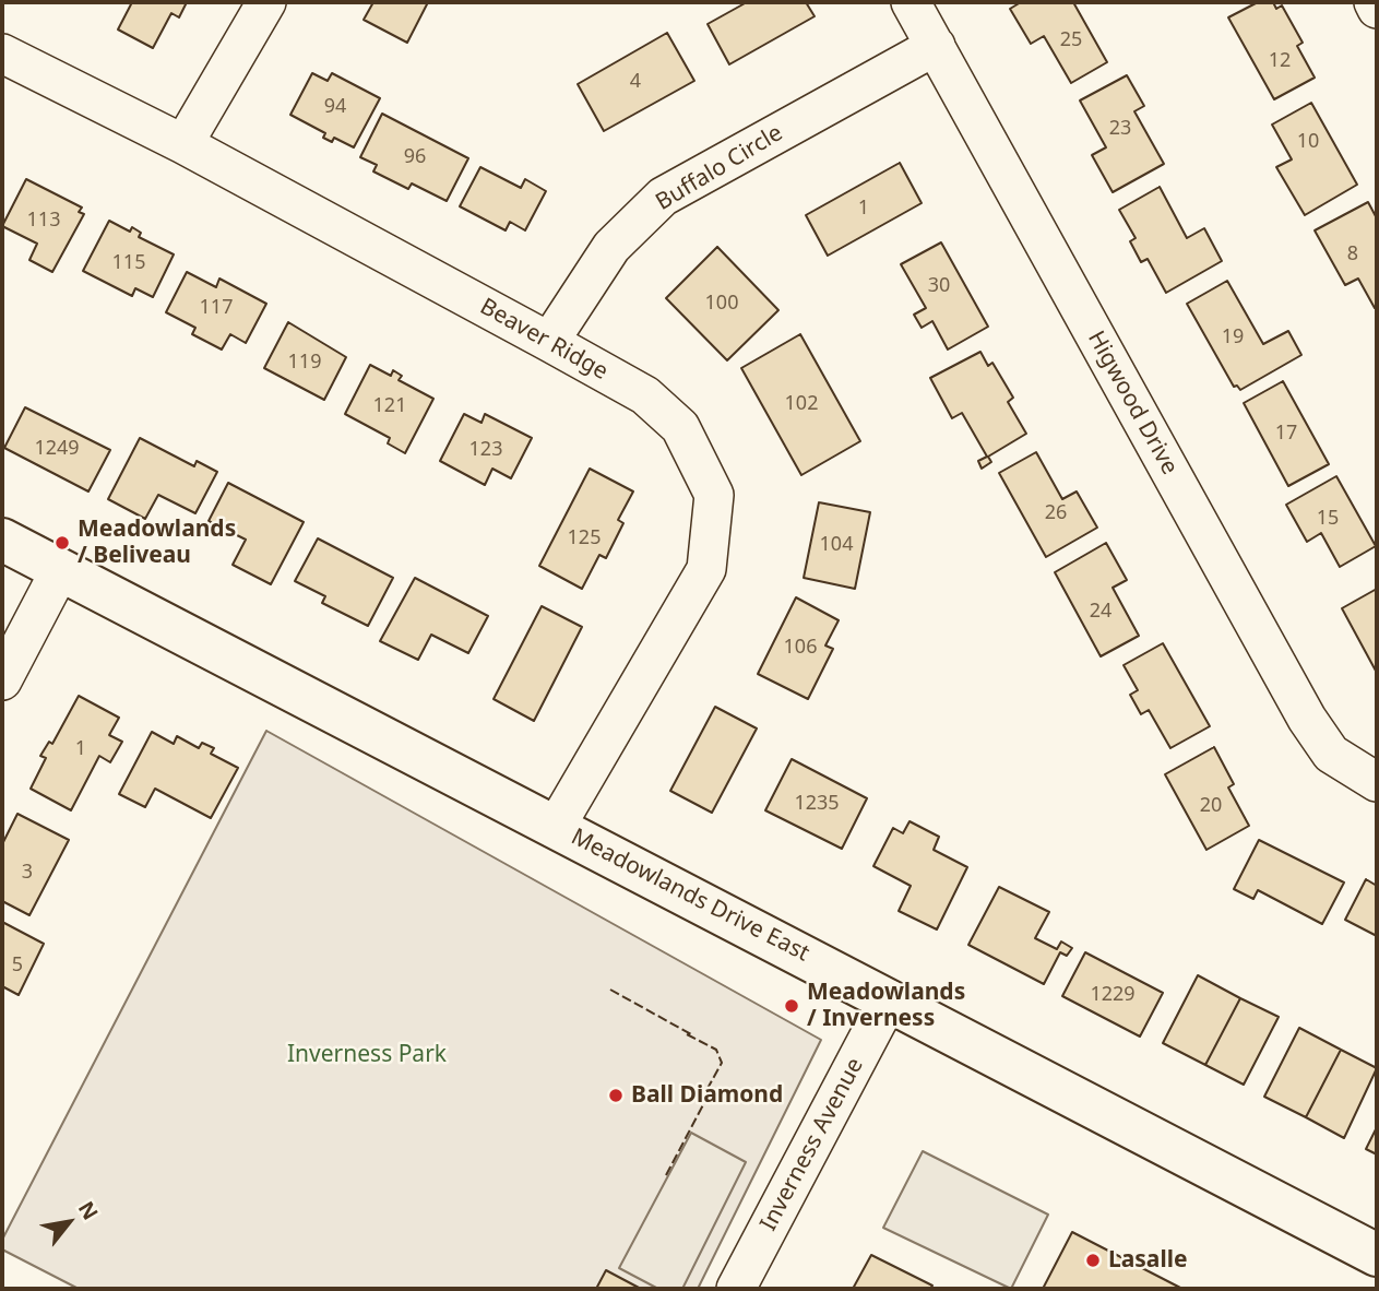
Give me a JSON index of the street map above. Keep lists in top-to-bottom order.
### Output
{
  "streets": {
    "main road": ["Meadowlands Drive East"],
    "street": [
      "Buffalo Circle",
      "Beaver Ridge",
      "Higwood Drive",
      "Inverness Avenue"
    ]
  },
  "crossings": [
    ["Buffalo Circle", "Beaver Ridge"],
    ["Buffalo Circle", "Higwood Drive"],
    ["Beaver Ridge", "Meadowlands Drive East"],
    ["Meadowlands Drive East", "Inverness Avenue"]
  ],
  "parks": ["Inverness Park"],
  "places": [
    "Meadowlands / Beliveau",
    "Meadowlands / Inverness",
    "Ball Diamond",
    "Lasalle"
  ],
  "house_numbers": [
    "25",
    "12",
    "4",
    "94",
    "23",
    "10",
    "96",
    "1",
    "113",
    "8",
    "115",
    "30",
    "100",
    "117",
    "19",
    "119",
    "102",
    "121",
    "17",
    "1249",
    "123",
    "26",
    "15",
    "125",
    "104",
    "24",
    "106",
    "1",
    "1235",
    "20",
    "3",
    "5",
    "1229"
  ],
  "north": "top right"
}
